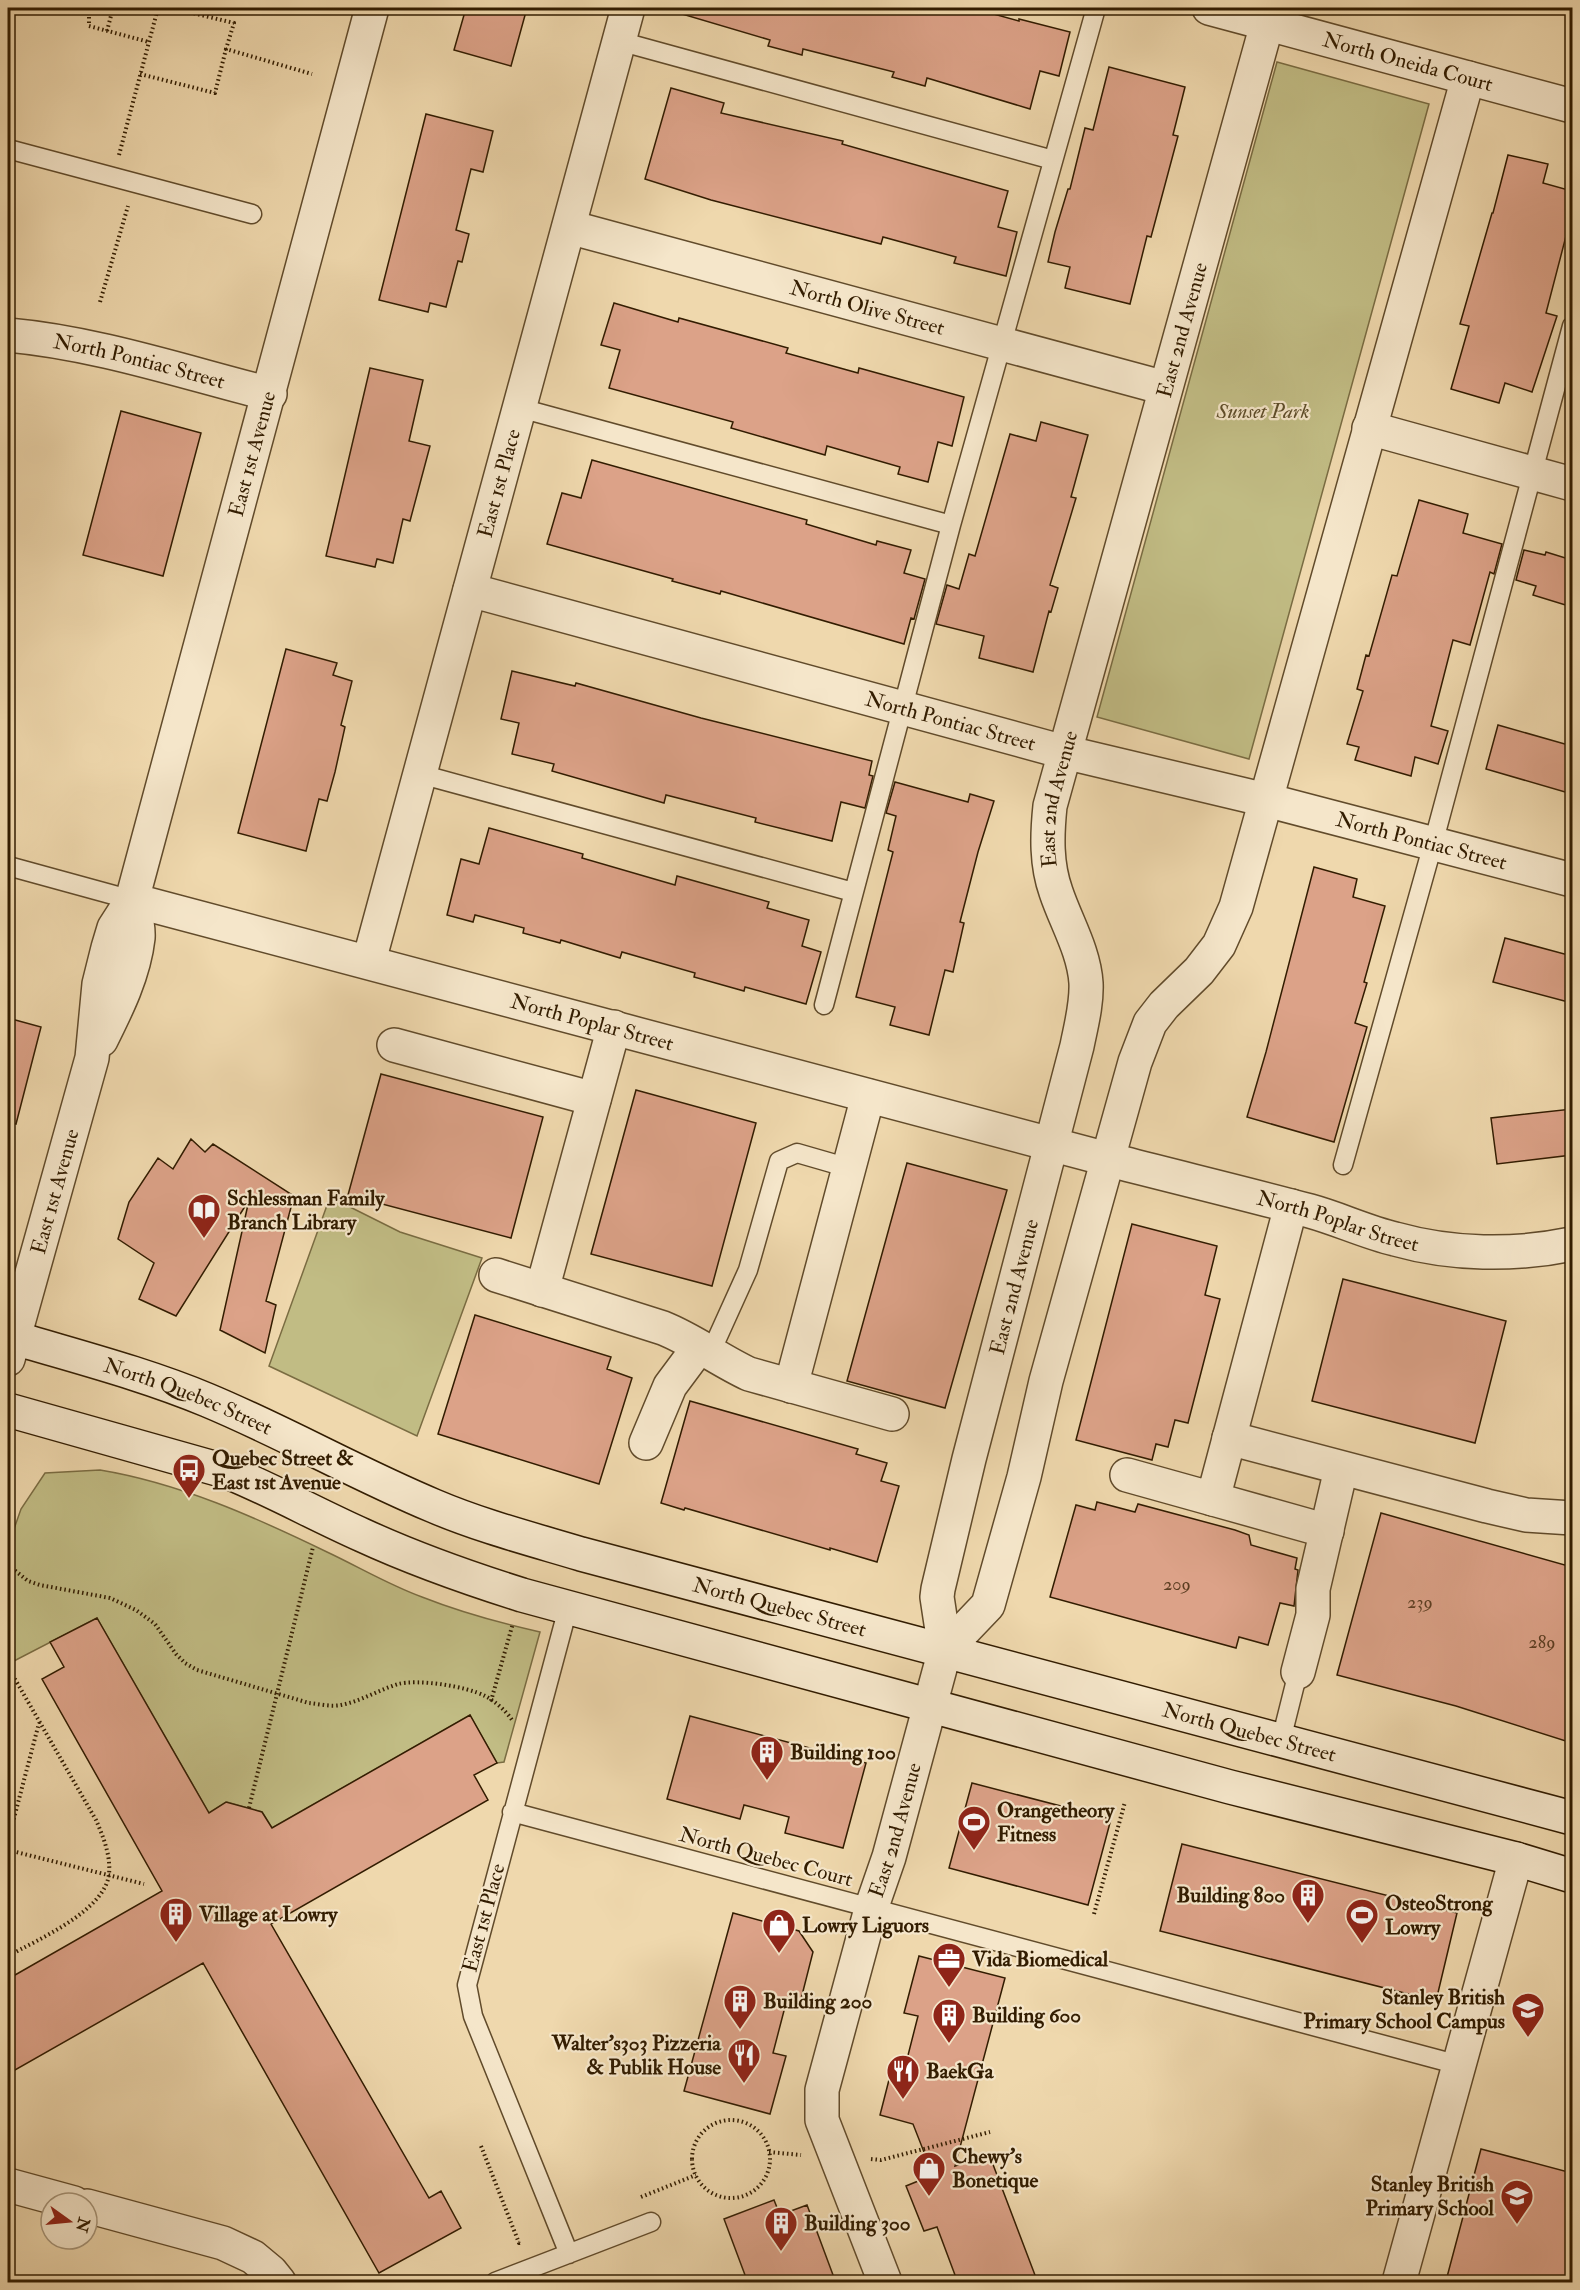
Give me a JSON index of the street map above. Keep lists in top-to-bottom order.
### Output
{
  "streets": {
    "street": [
      "North Oneida Court",
      "North Olive Street",
      "East 2nd Avenue",
      "North Pontiac Street",
      "East 1st Avenue",
      "East 1st Place",
      "North Poplar Street",
      "North Quebec Street"
    ],
    "lane": ["North Quebec Court"]
  },
  "crossings": [
    ["North Oneida Court", "East 2nd Avenue"],
    ["North Olive Street", "East 2nd Avenue"],
    ["North Olive Street", "East 1st Place"],
    ["East 2nd Avenue", "North Pontiac Street"],
    ["East 2nd Avenue", "North Poplar Street"],
    ["East 2nd Avenue", "North Quebec Street"],
    ["East 2nd Avenue", "North Quebec Court"],
    ["North Pontiac Street", "East 1st Avenue"],
    ["North Pontiac Street", "East 1st Place"],
    ["East 1st Avenue", "North Poplar Street"],
    ["East 1st Avenue", "North Quebec Street"],
    ["East 1st Place", "North Poplar Street"],
    ["East 1st Place", "North Quebec Court"]
  ],
  "parks": ["Sunset Park"],
  "places": {
    "library": ["Schlessman Family Branch Library"],
    "bus stop": ["Quebec Street & East 1st Avenue"],
    "building": [
      "Building 100",
      "Building 800",
      "Village at Lowry",
      "Building 200",
      "Building 600",
      "Building 300"
    ],
    "sports": ["Orangetheory Fitness", "OsteoStrong Lowry"],
    "shop": ["Lowry Liguors", "Chewy's Bonetique"],
    "office": ["Vida Biomedical"],
    "school or university": ["Stanley British Primary School Campus", "Stanley British Primary School"],
    "restaurant": ["Walter's303 Pizzeria & Publik House", "BaekGa"]
  },
  "house_numbers": ["209", "239", "289"],
  "north": "right"
}
